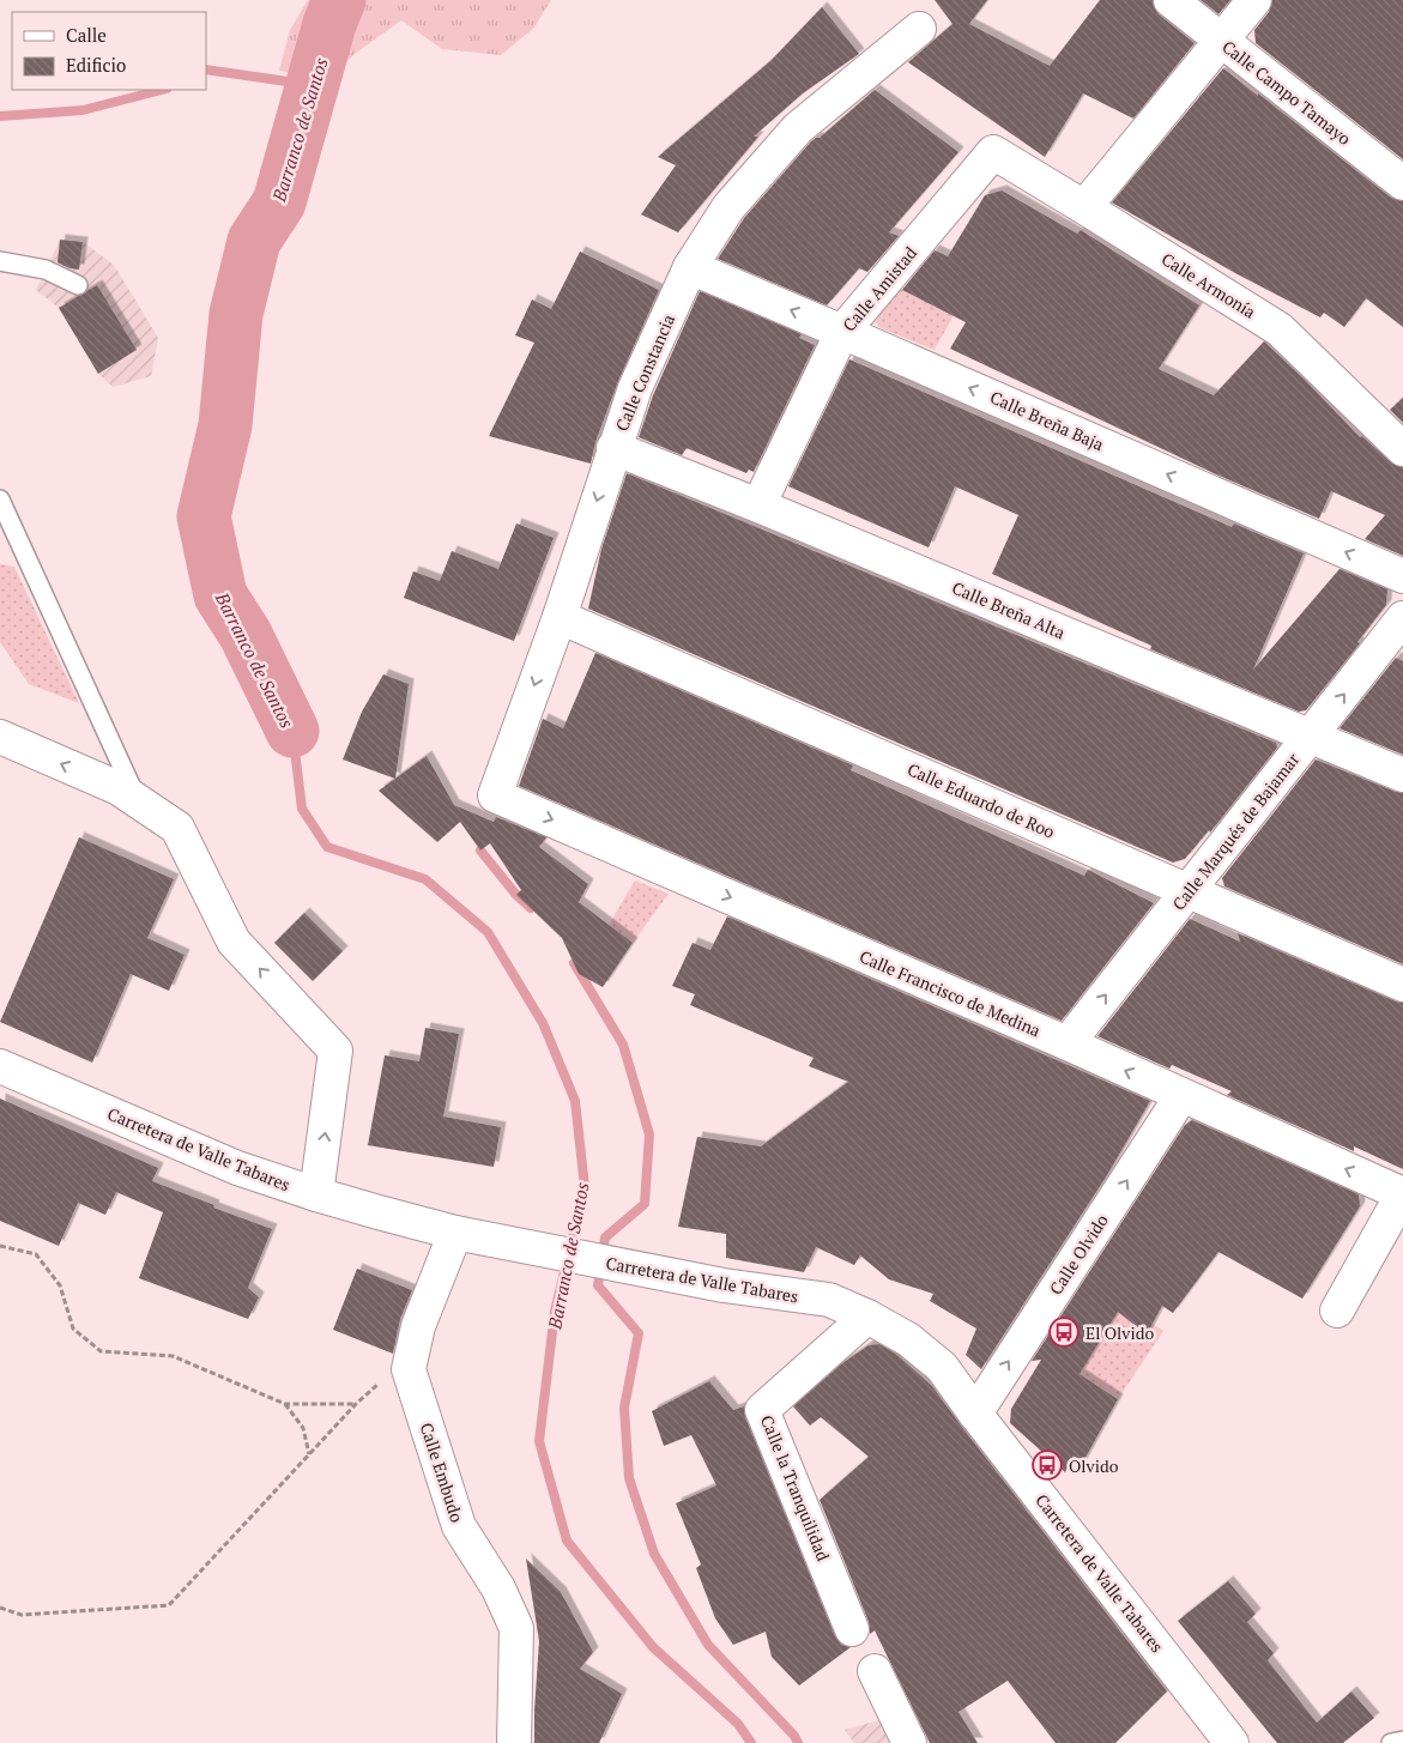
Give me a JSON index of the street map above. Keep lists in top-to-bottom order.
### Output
{
  "streets": {
    "street": [
      "Calle Campo Tamayo",
      "Calle Armonía",
      "Calle Amistad",
      "Calle Constancia",
      "Calle Breña Baja",
      "Calle Breña Alta",
      "Calle Eduardo de Roo",
      "Calle Marqués de Bajamar",
      "Calle Francisco de Medina",
      "Carretera de Valle Tabares",
      "Calle Olvido",
      "Calle Embudo",
      "Calle la Tranquilidad"
    ]
  },
  "crossings": [
    ["Calle Armonía", "Calle Amistad"],
    ["Calle Amistad", "Calle Breña Baja"],
    ["Calle Amistad", "Calle Breña Alta"],
    ["Calle Constancia", "Calle Breña Baja"],
    ["Calle Constancia", "Calle Breña Alta"],
    ["Calle Constancia", "Calle Eduardo de Roo"],
    ["Calle Constancia", "Calle Francisco de Medina"],
    ["Calle Breña Alta", "Calle Marqués de Bajamar"],
    ["Calle Eduardo de Roo", "Calle Marqués de Bajamar"],
    ["Calle Marqués de Bajamar", "Calle Francisco de Medina"],
    ["Calle Francisco de Medina", "Calle Olvido"],
    ["Carretera de Valle Tabares", "Calle Olvido"],
    ["Carretera de Valle Tabares", "Calle Embudo"],
    ["Carretera de Valle Tabares", "Calle la Tranquilidad"]
  ],
  "one_way": [
    "Calle Constancia",
    "Calle Breña Baja",
    "Calle Marqués de Bajamar",
    "Calle Olvido"
  ],
  "water": ["Barranco de Santos"],
  "places": {
    "bus stop": ["El Olvido", "Olvido"]
  },
  "legend": ["Calle", "Edificio"]
}
